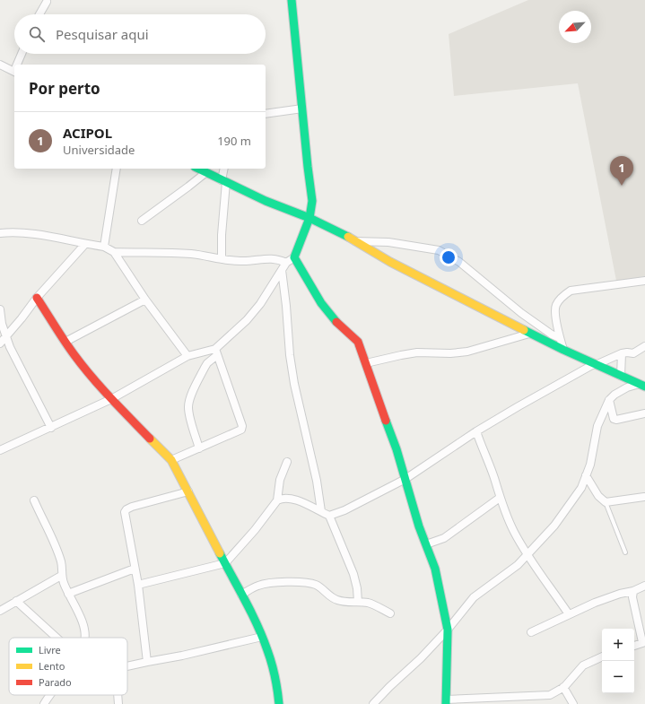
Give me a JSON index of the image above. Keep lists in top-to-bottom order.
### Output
{
  "legend": ["Livre", "Lento", "Parado"],
  "north": "bottom left",
  "page": {
    "search": "Pesquisar aqui",
    "heading": "Por perto",
    "list": [
      {
        "mark": "1",
        "name": "ACIPOL",
        "note": "Universidade",
        "value": "190 m"
      }
    ],
    "pins": "1",
    "map_buttons": ["+", "−"]
  }
}
